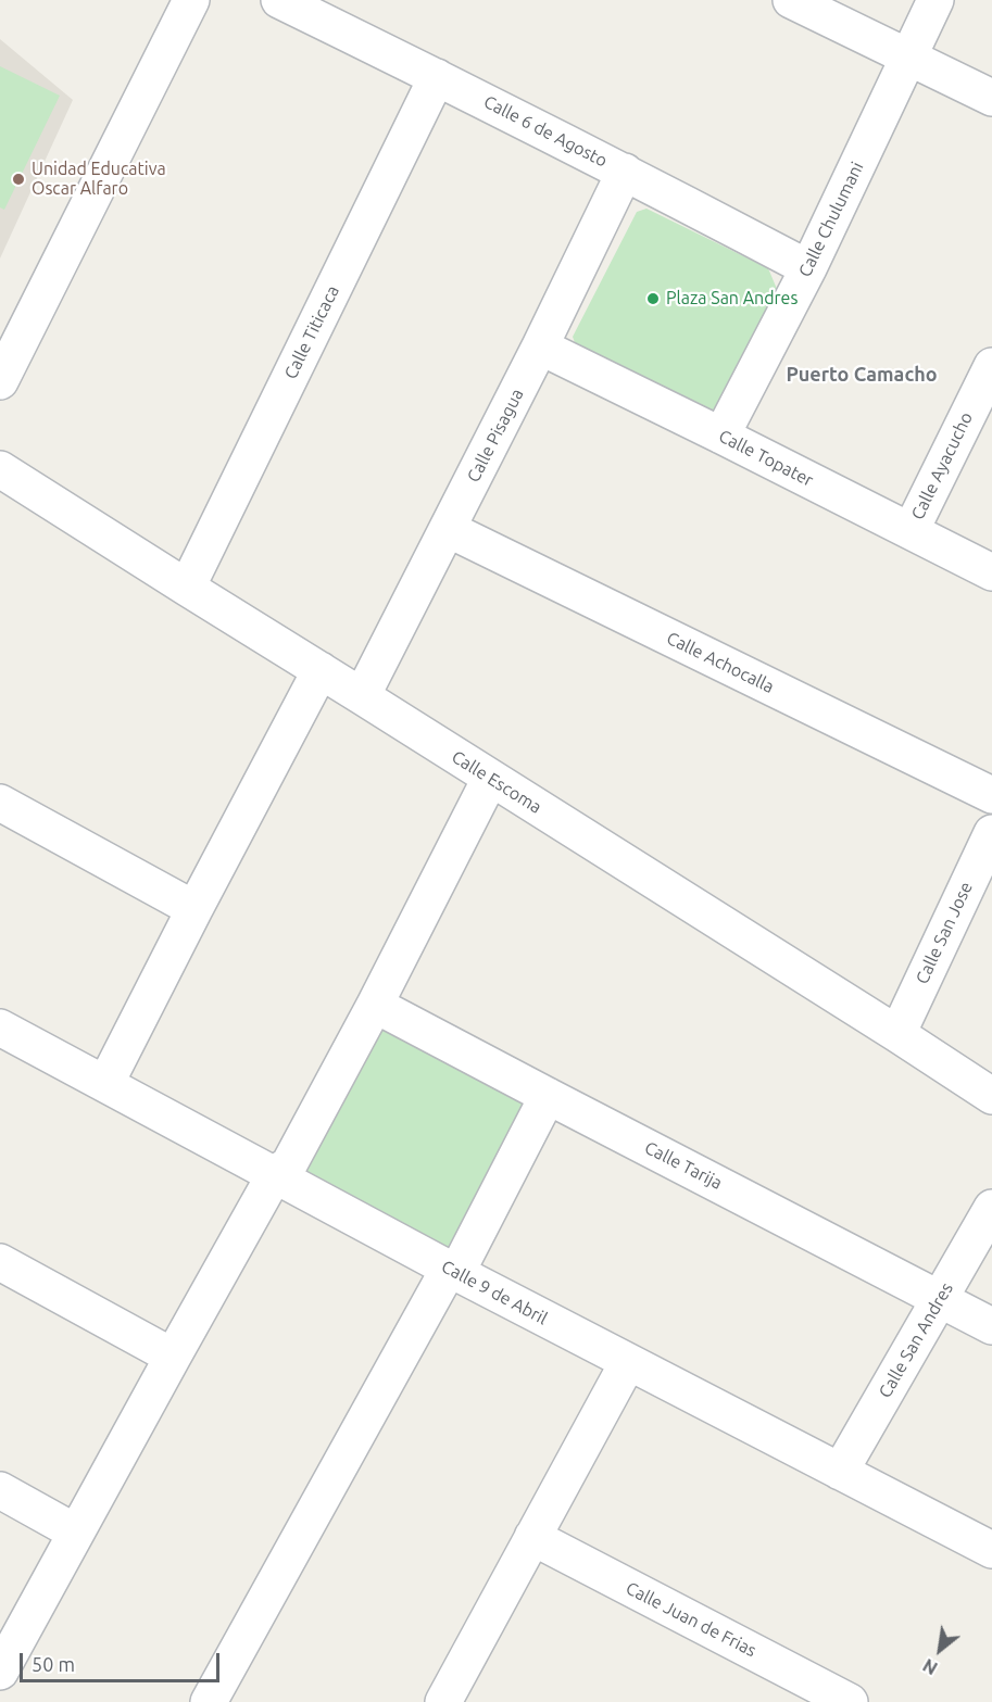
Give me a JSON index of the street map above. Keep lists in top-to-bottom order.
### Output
{
  "streets": {
    "street": [
      "Calle 6 de Agosto",
      "Calle Chulumani",
      "Calle Titicaca",
      "Calle Pisagua",
      "Calle Topater",
      "Calle Ayacucho",
      "Calle Achocalla",
      "Calle Escoma",
      "Calle San Jose",
      "Calle Tarija",
      "Calle 9 de Abril",
      "Calle San Andres",
      "Calle Juan de Frias"
    ]
  },
  "crossings": [
    ["Calle 6 de Agosto", "Calle Chulumani"],
    ["Calle 6 de Agosto", "Calle Titicaca"],
    ["Calle 6 de Agosto", "Calle Pisagua"],
    ["Calle Chulumani", "Calle Topater"],
    ["Calle Titicaca", "Calle Escoma"],
    ["Calle Pisagua", "Calle Topater"],
    ["Calle Pisagua", "Calle Achocalla"],
    ["Calle Pisagua", "Calle Escoma"],
    ["Calle Topater", "Calle Ayacucho"],
    ["Calle Escoma", "Calle San Jose"],
    ["Calle Tarija", "Calle San Andres"],
    ["Calle 9 de Abril", "Calle San Andres"]
  ],
  "districts": ["Puerto Camacho"],
  "places": ["Unidad Educativa Oscar Alfaro", "Plaza San Andres"],
  "scale_bar": "50 m",
  "north": "bottom left"
}
